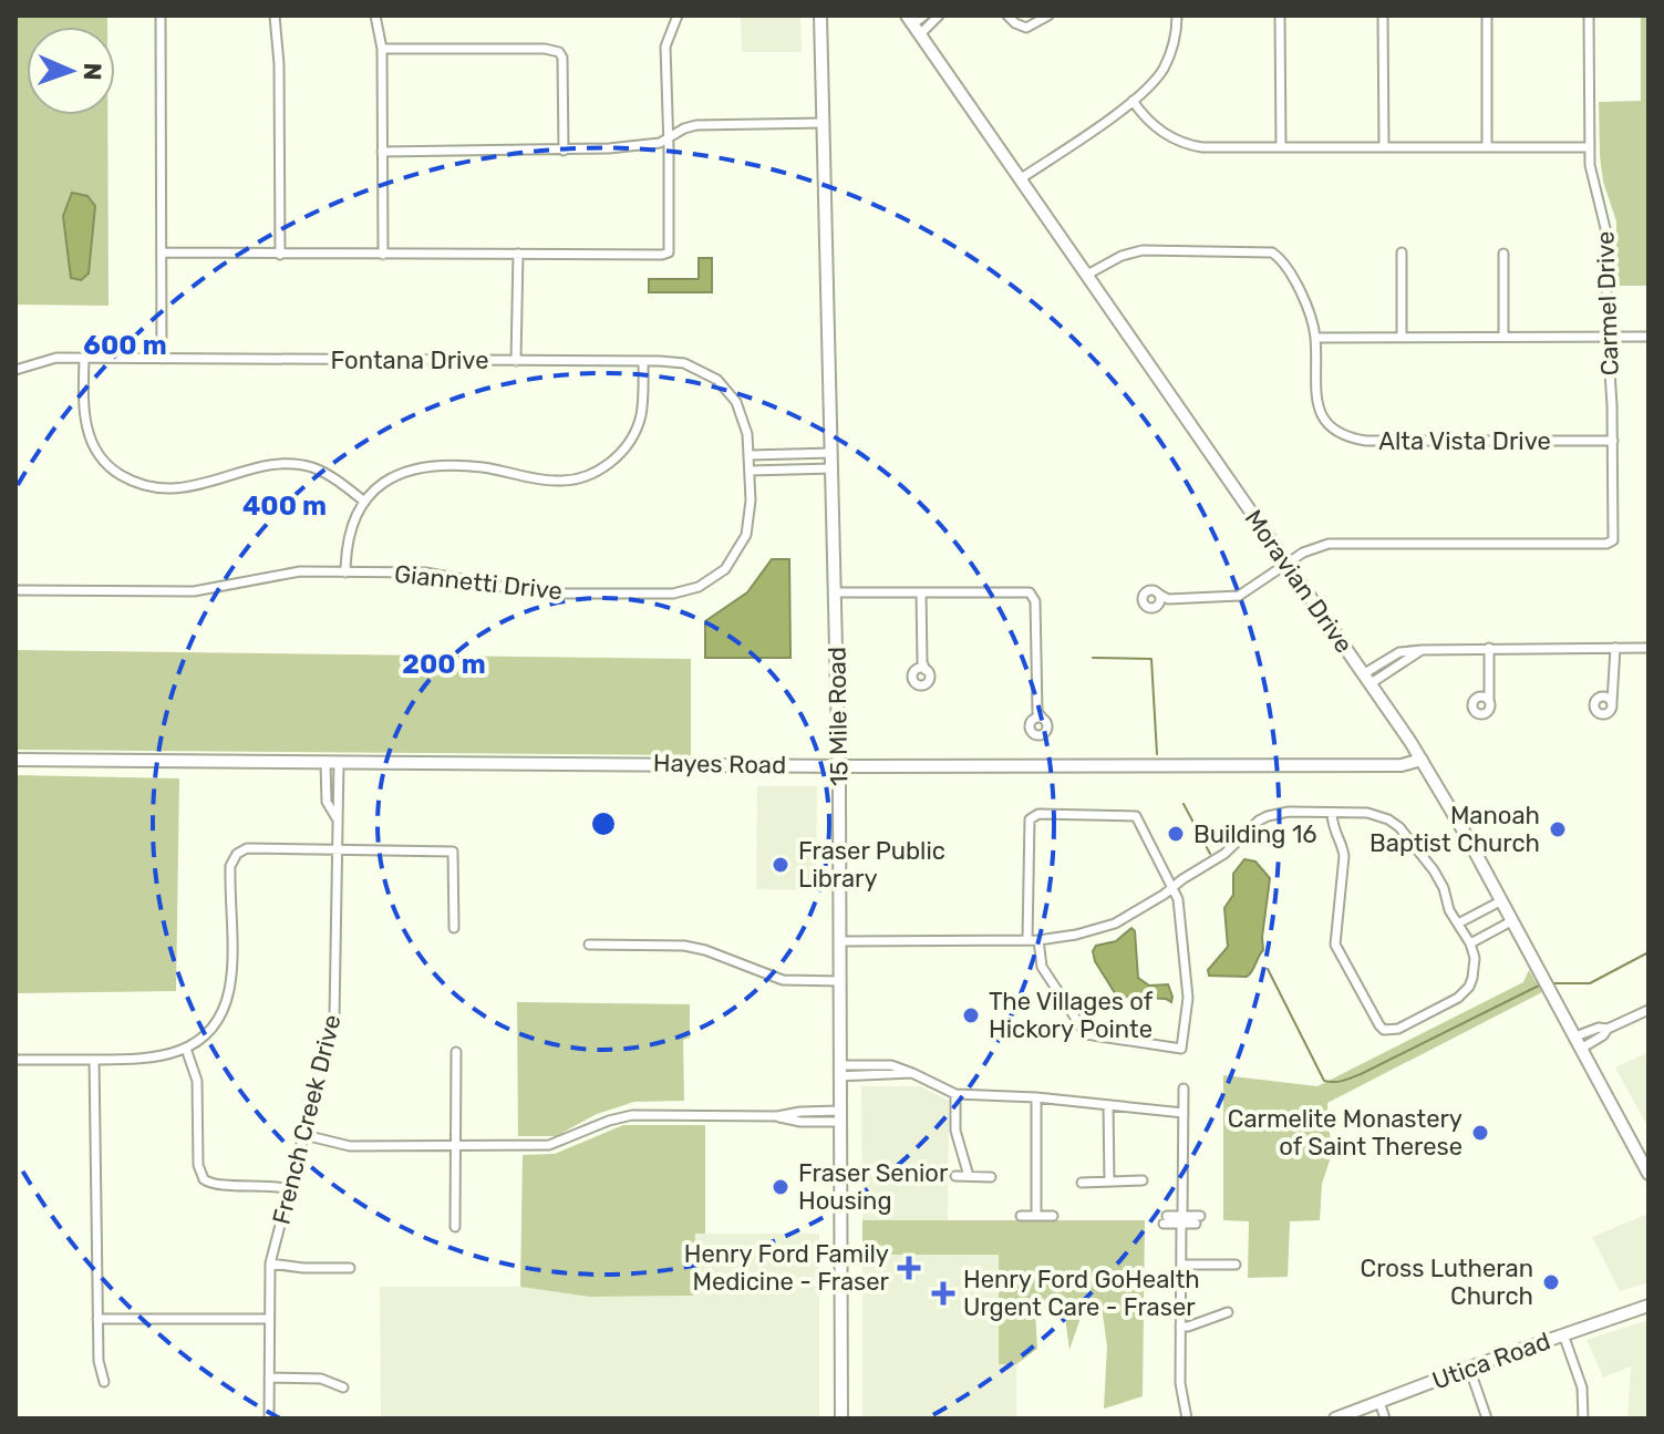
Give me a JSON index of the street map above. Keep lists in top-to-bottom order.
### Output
{
  "streets": {
    "street": [
      "Carmel Drive",
      "Fontana Drive",
      "Alta Vista Drive",
      "Moravian Drive",
      "Giannetti Drive",
      "15 Mile Road",
      "Hayes Road",
      "French Creek Drive",
      "Utica Road"
    ]
  },
  "crossings": [
    ["Carmel Drive", "Alta Vista Drive"],
    ["Carmel Drive", "Moravian Drive"],
    ["Fontana Drive", "Giannetti Drive"],
    ["Alta Vista Drive", "Moravian Drive"],
    ["Moravian Drive", "Hayes Road"],
    ["15 Mile Road", "Hayes Road"],
    ["Hayes Road", "French Creek Drive"]
  ],
  "places": {
    "other": [
      "Manoah Baptist Church",
      "Building 16",
      "Fraser Public Library",
      "The Villages of Hickory Pointe",
      "Carmelite Monastery of Saint Therese",
      "Fraser Senior Housing",
      "Cross Lutheran Church"
    ],
    "health": ["Henry Ford Family Medicine - Fraser", "Henry Ford GoHealth Urgent Care - Fraser"]
  },
  "north": "right",
  "rings": ["600 m", "400 m", "200 m"]
}
